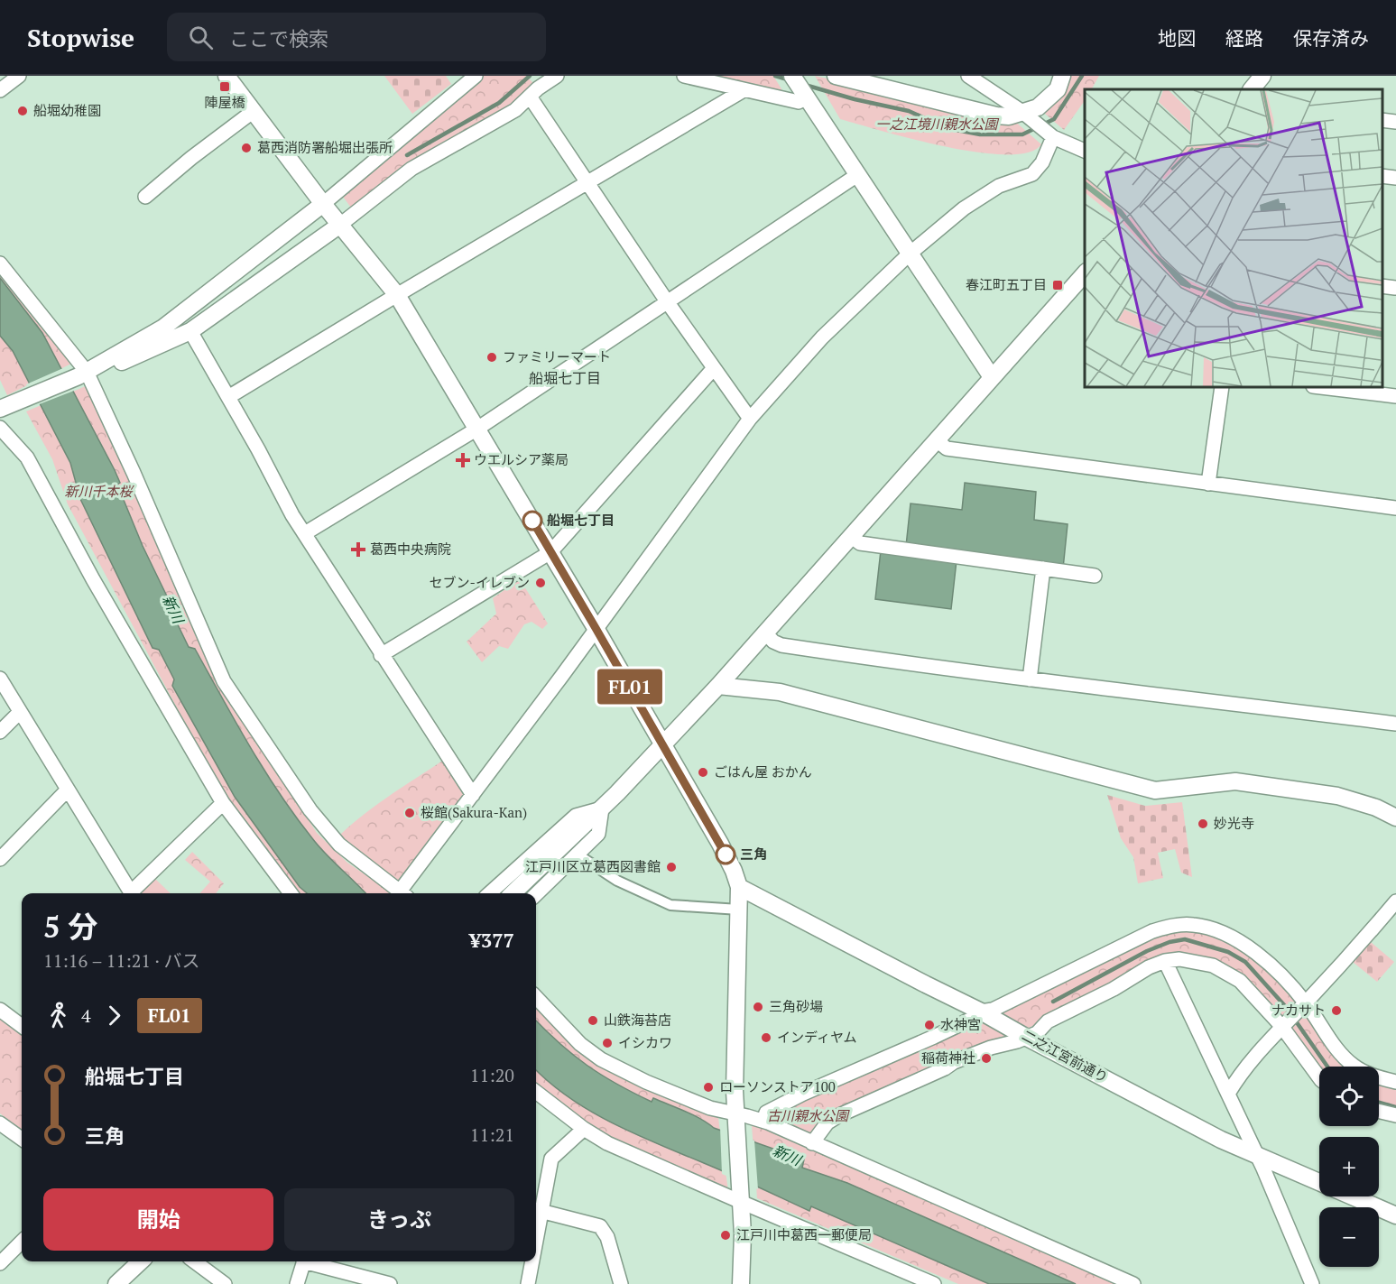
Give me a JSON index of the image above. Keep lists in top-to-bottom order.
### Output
{
  "streets": {
    "street": ["二之江宮前通り"]
  },
  "districts": ["船堀七丁目"],
  "water": ["新川"],
  "parks": ["一之江境川親水公園", "新川千本桜", "古川親水公園"],
  "places": {
    "transit": ["陣屋橋", "春江町五丁目"],
    "other": [
      "船堀幼稚園",
      "葛西消防署船堀出張所",
      "ファミリーマート",
      "船堀七丁目",
      "セブン-イレブン",
      "ごはん屋 おかん",
      "桜館(Sakura-Kan)",
      "妙光寺",
      "三角",
      "江戸川区立葛西図書館",
      "三角砂場",
      "ナカサト",
      "山鉄海苔店",
      "水神宮",
      "インディヤム",
      "イシカワ",
      "稲荷神社",
      "ローソンストア100",
      "江戸川中葛西一郵便局"
    ],
    "health": ["ウエルシア薬局", "葛西中央病院"]
  },
  "lines": ["bus line FL01"],
  "page": {
    "header": "Stopwise",
    "search": "ここで検索",
    "nav": ["地図", "経路", "保存済み"],
    "on_map": "FL01",
    "heading": ["5 分", "11:16 – 11:21 · バス", "¥377"],
    "legs": ["4", "FL01"],
    "list": [
      {
        "name": "船堀七丁目",
        "value": "11:20"
      },
      {
        "name": "三角",
        "value": "11:21"
      }
    ],
    "map_buttons": ["+", "−"],
    "buttons": ["開始", "きっぷ"]
  }
}
